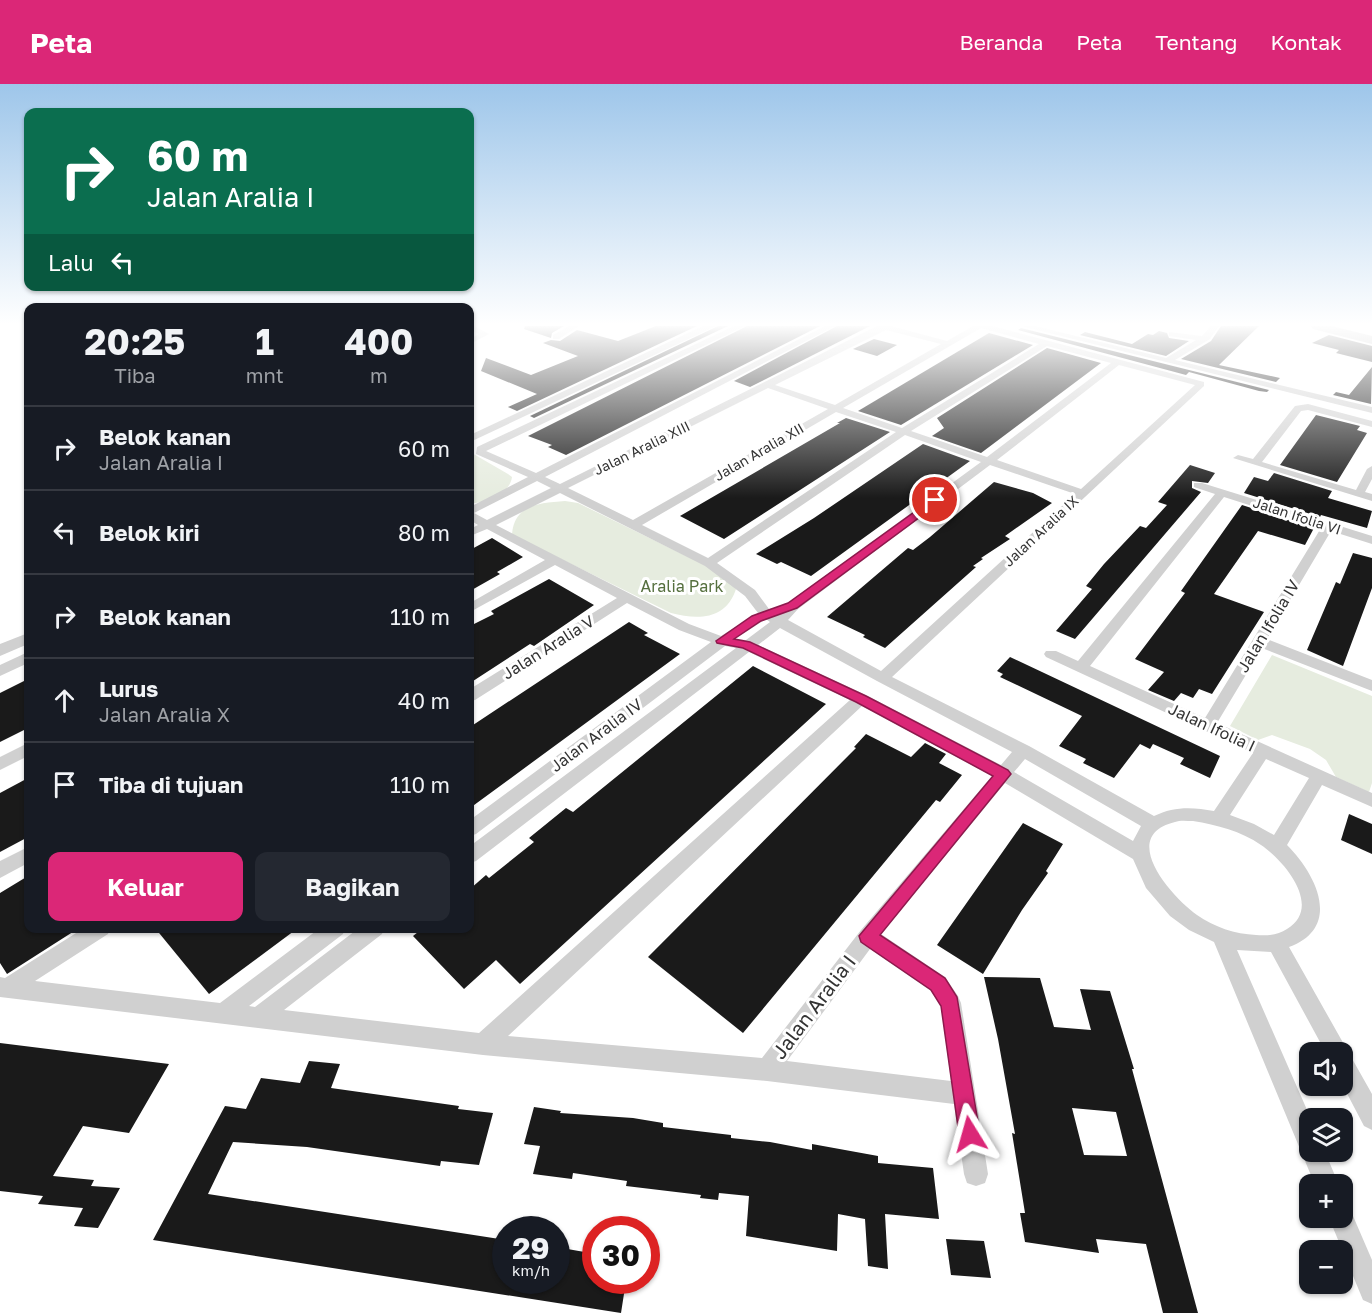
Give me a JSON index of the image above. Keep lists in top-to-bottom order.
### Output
{
  "streets": {
    "street": [
      "Jalan Aralia XIII",
      "Jalan Aralia XII",
      "Jalan Ifolia VI",
      "Jalan Aralia IX",
      "Jalan Ifolia IV",
      "Jalan Aralia V",
      "Jalan Ifolia I",
      "Jalan Aralia IV",
      "Jalan Aralia I"
    ]
  },
  "crossings": [
    ["Jalan Ifolia VI", "Jalan Ifolia IV"],
    ["Jalan Ifolia IV", "Jalan Ifolia I"]
  ],
  "parks": ["Aralia Park"],
  "page": {
    "header": "Peta",
    "nav": [
      "Beranda",
      "Peta",
      "Tentang",
      "Kontak"
    ],
    "turn": ["60 m", "Jalan Aralia I"],
    "then": "Lalu",
    "eta": [
      "20:25",
      "Tiba",
      "1",
      "mnt",
      "400",
      "m"
    ],
    "list": [
      {
        "name": "Belok kanan",
        "note": "Jalan Aralia I",
        "value": "60 m"
      },
      {
        "name": "Belok kiri",
        "value": "80 m"
      },
      {
        "name": "Belok kanan",
        "value": "110 m"
      },
      {
        "name": "Lurus",
        "note": "Jalan Aralia X",
        "value": "40 m"
      },
      {
        "name": "Tiba di tujuan",
        "value": "110 m"
      }
    ],
    "buttons": ["Keluar", "Bagikan"],
    "map_buttons": ["+", "−"],
    "speed": "29 km/h",
    "limit": "30"
  }
}
